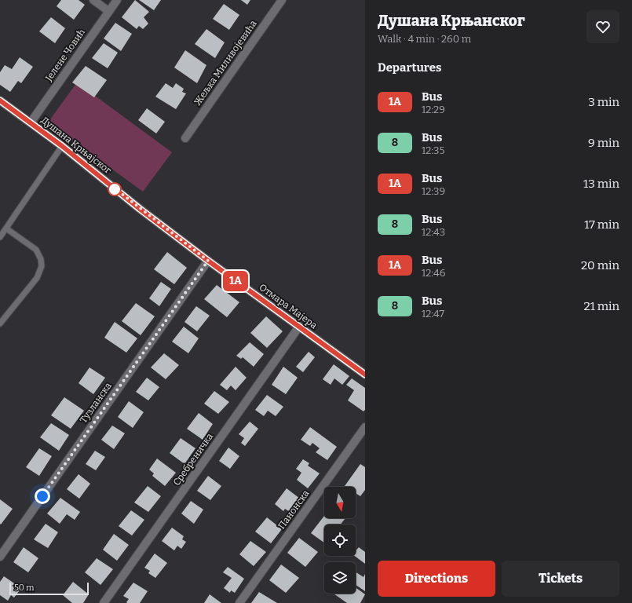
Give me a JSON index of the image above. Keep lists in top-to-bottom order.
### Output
{
  "streets": {
    "street": [
      "Јелене Човић",
      "Жељка Миливојевића",
      "Душана Крњајског",
      "Отмара Мајера",
      "Тузланска",
      "Сребреничка",
      "Панонска"
    ]
  },
  "crossings": [
    ["Јелене Човић", "Душана Крњајског"],
    ["Душана Крњајског", "Отмара Мајера"],
    ["Отмара Мајера", "Тузланска"],
    ["Отмара Мајера", "Сребреничка"]
  ],
  "lines": ["bus line 1A"],
  "scale_bar": "50 m",
  "north": "bottom",
  "page": {
    "on_map": "1A",
    "heading": [
      ["Душана Крњанског", "Walk · 4 min · 260 m"],
      "Departures"
    ],
    "list": [
      {
        "mark": "1A",
        "name": "Bus",
        "note": "12:29",
        "value": "3 min"
      },
      {
        "mark": "8",
        "name": "Bus",
        "note": "12:35",
        "value": "9 min"
      },
      {
        "mark": "1A",
        "name": "Bus",
        "note": "12:39",
        "value": "13 min"
      },
      {
        "mark": "8",
        "name": "Bus",
        "note": "12:43",
        "value": "17 min"
      },
      {
        "mark": "1A",
        "name": "Bus",
        "note": "12:46",
        "value": "20 min"
      },
      {
        "mark": "8",
        "name": "Bus",
        "note": "12:47",
        "value": "21 min"
      }
    ],
    "buttons": ["Directions", "Tickets"],
    "scale": "50 m"
  }
}
